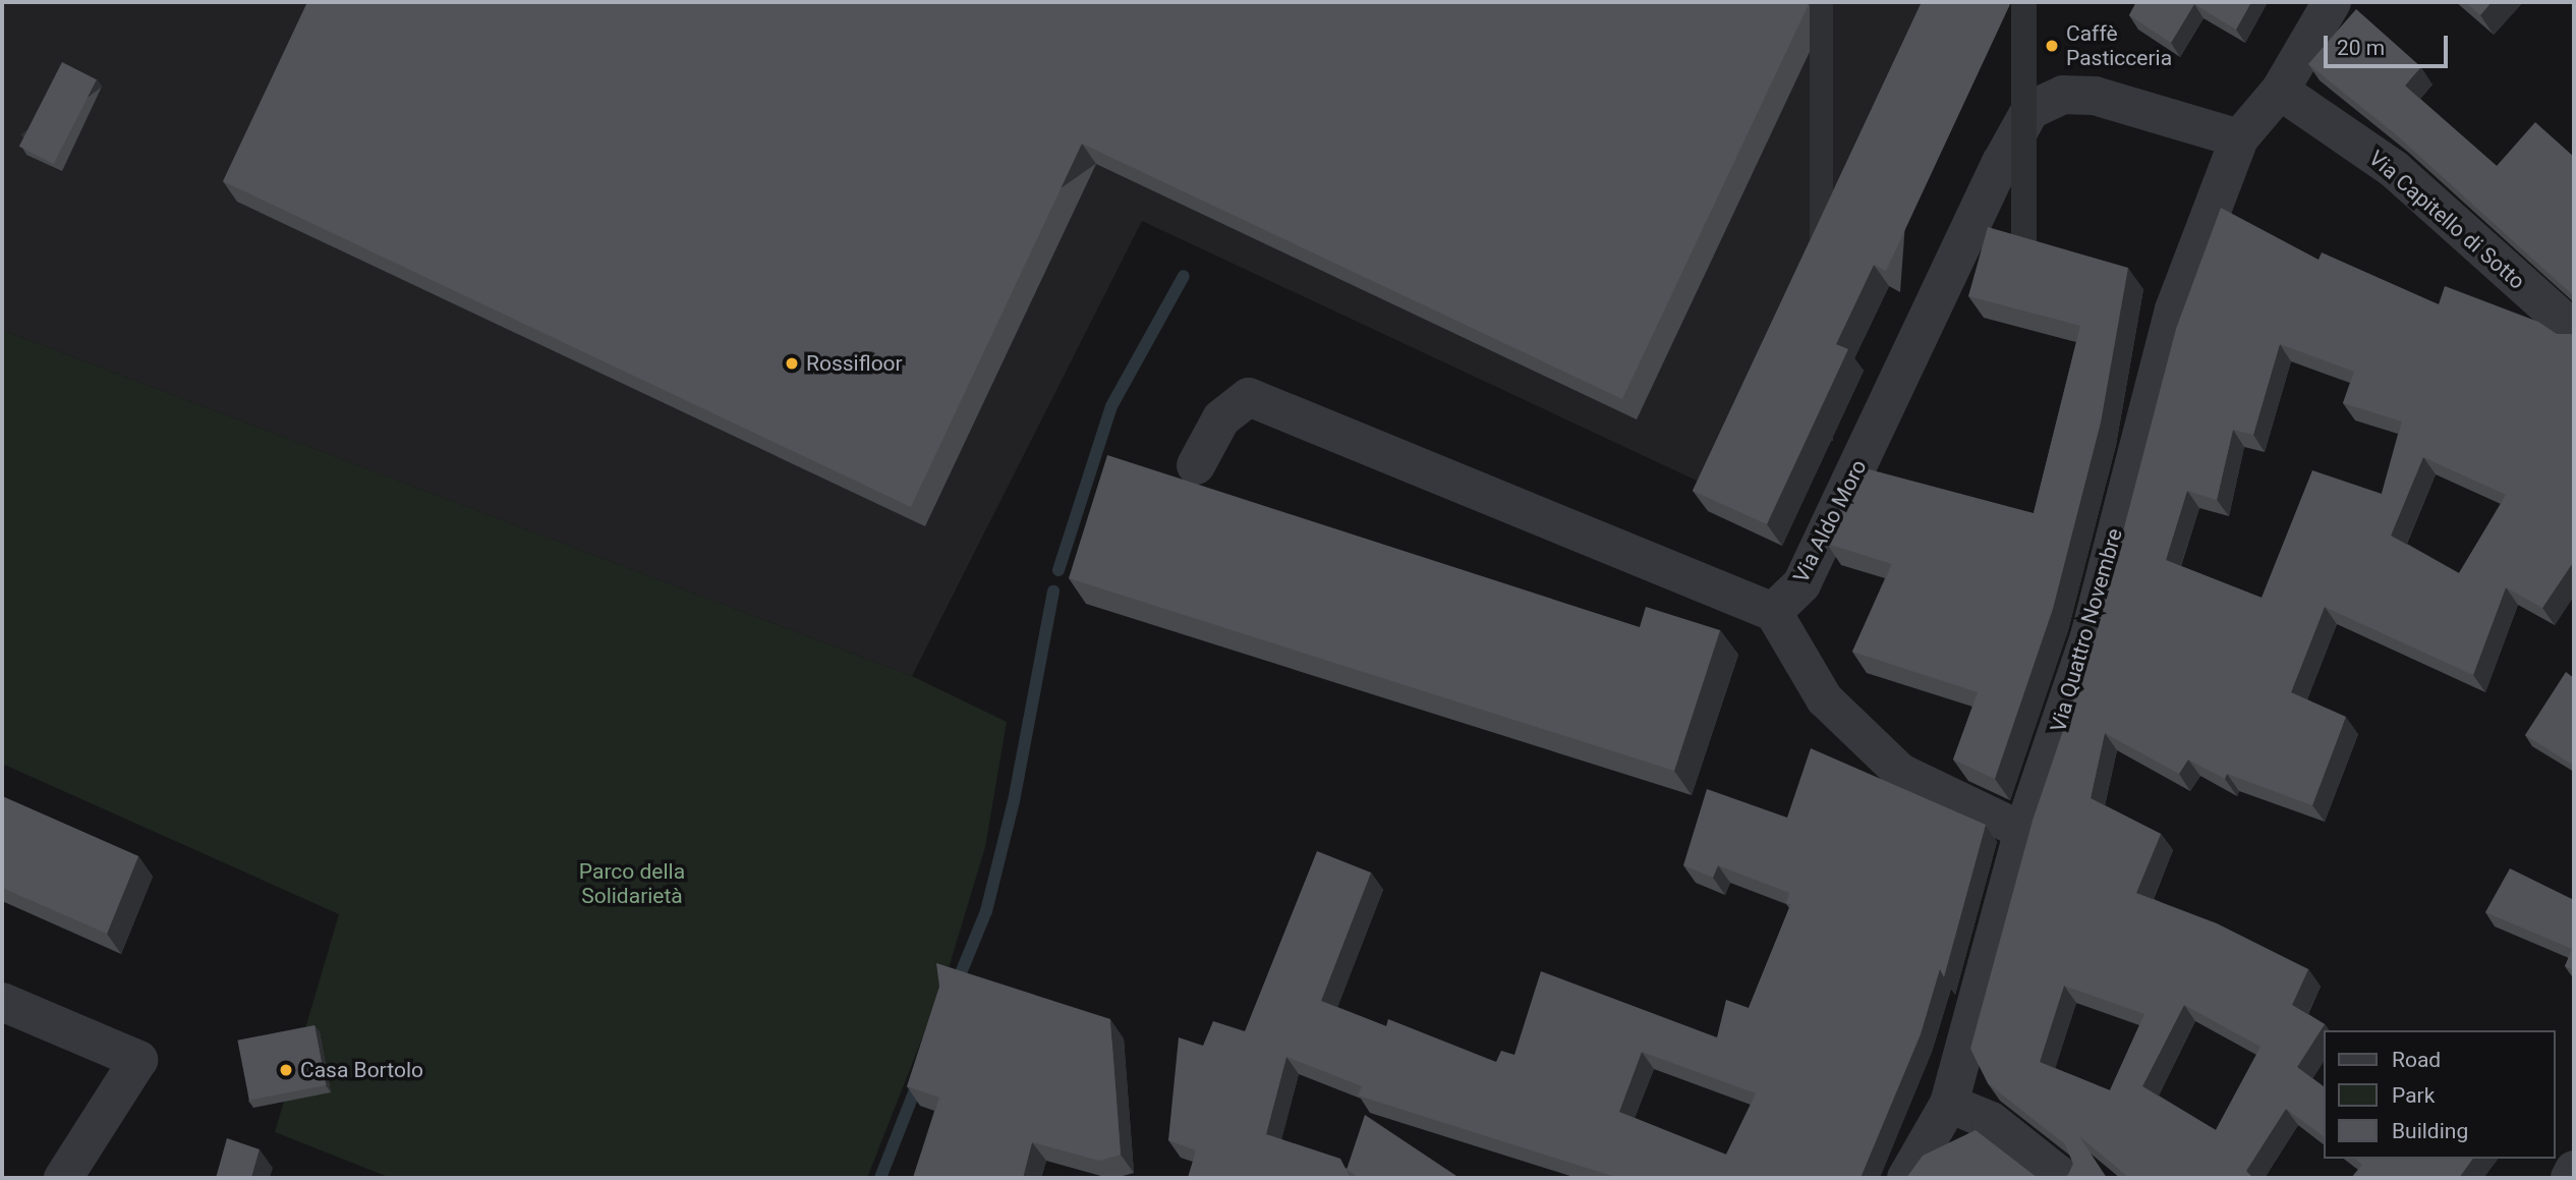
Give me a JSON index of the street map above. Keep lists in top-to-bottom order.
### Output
{
  "streets": {
    "street": ["Via Capitello di Sotto", "Via Aldo Moro", "Via Quattro Novembre"]
  },
  "crossings": [
    ["Via Capitello di Sotto", "Via Quattro Novembre"],
    ["Via Aldo Moro", "Via Quattro Novembre"]
  ],
  "parks": ["Parco della Solidarietà"],
  "places": ["Caffè Pasticceria", "Rossifloor", "Casa Bortolo"],
  "legend": ["Road", "Park", "Building"],
  "scale_bar": "20 m"
}
